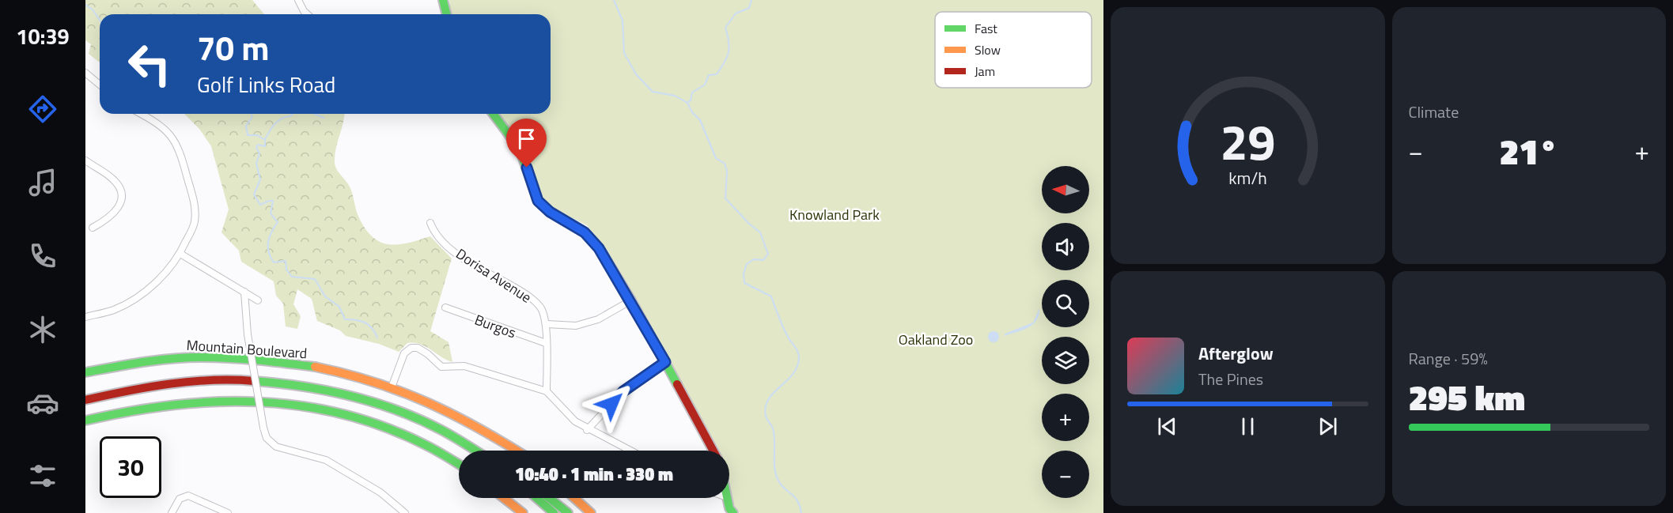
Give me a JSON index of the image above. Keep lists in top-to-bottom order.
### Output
{
  "streets": {
    "main road": ["Mountain Boulevard"],
    "street": ["Dorisa Avenue", "Burgos"]
  },
  "crossings": [
    ["Dorisa Avenue", "Burgos"]
  ],
  "parks": ["Knowland Park", "Oakland Zoo"],
  "legend": ["Fast", "Slow", "Jam"],
  "north": "left",
  "page": {
    "tabs": "10:39",
    "tile": [
      "Climate",
      ["Range · 59%", "295 km"]
    ],
    "turn": ["70 m", "Golf Links Road"],
    "heat": ["−", "21°", "+"],
    "map_buttons": ["+", "−"],
    "song": ["Afterglow", "The Pines"],
    "limit": "30",
    "trip": "10:40 · 1 min · 330 m",
    "gauge": ["29", "km/h"]
  }
}
